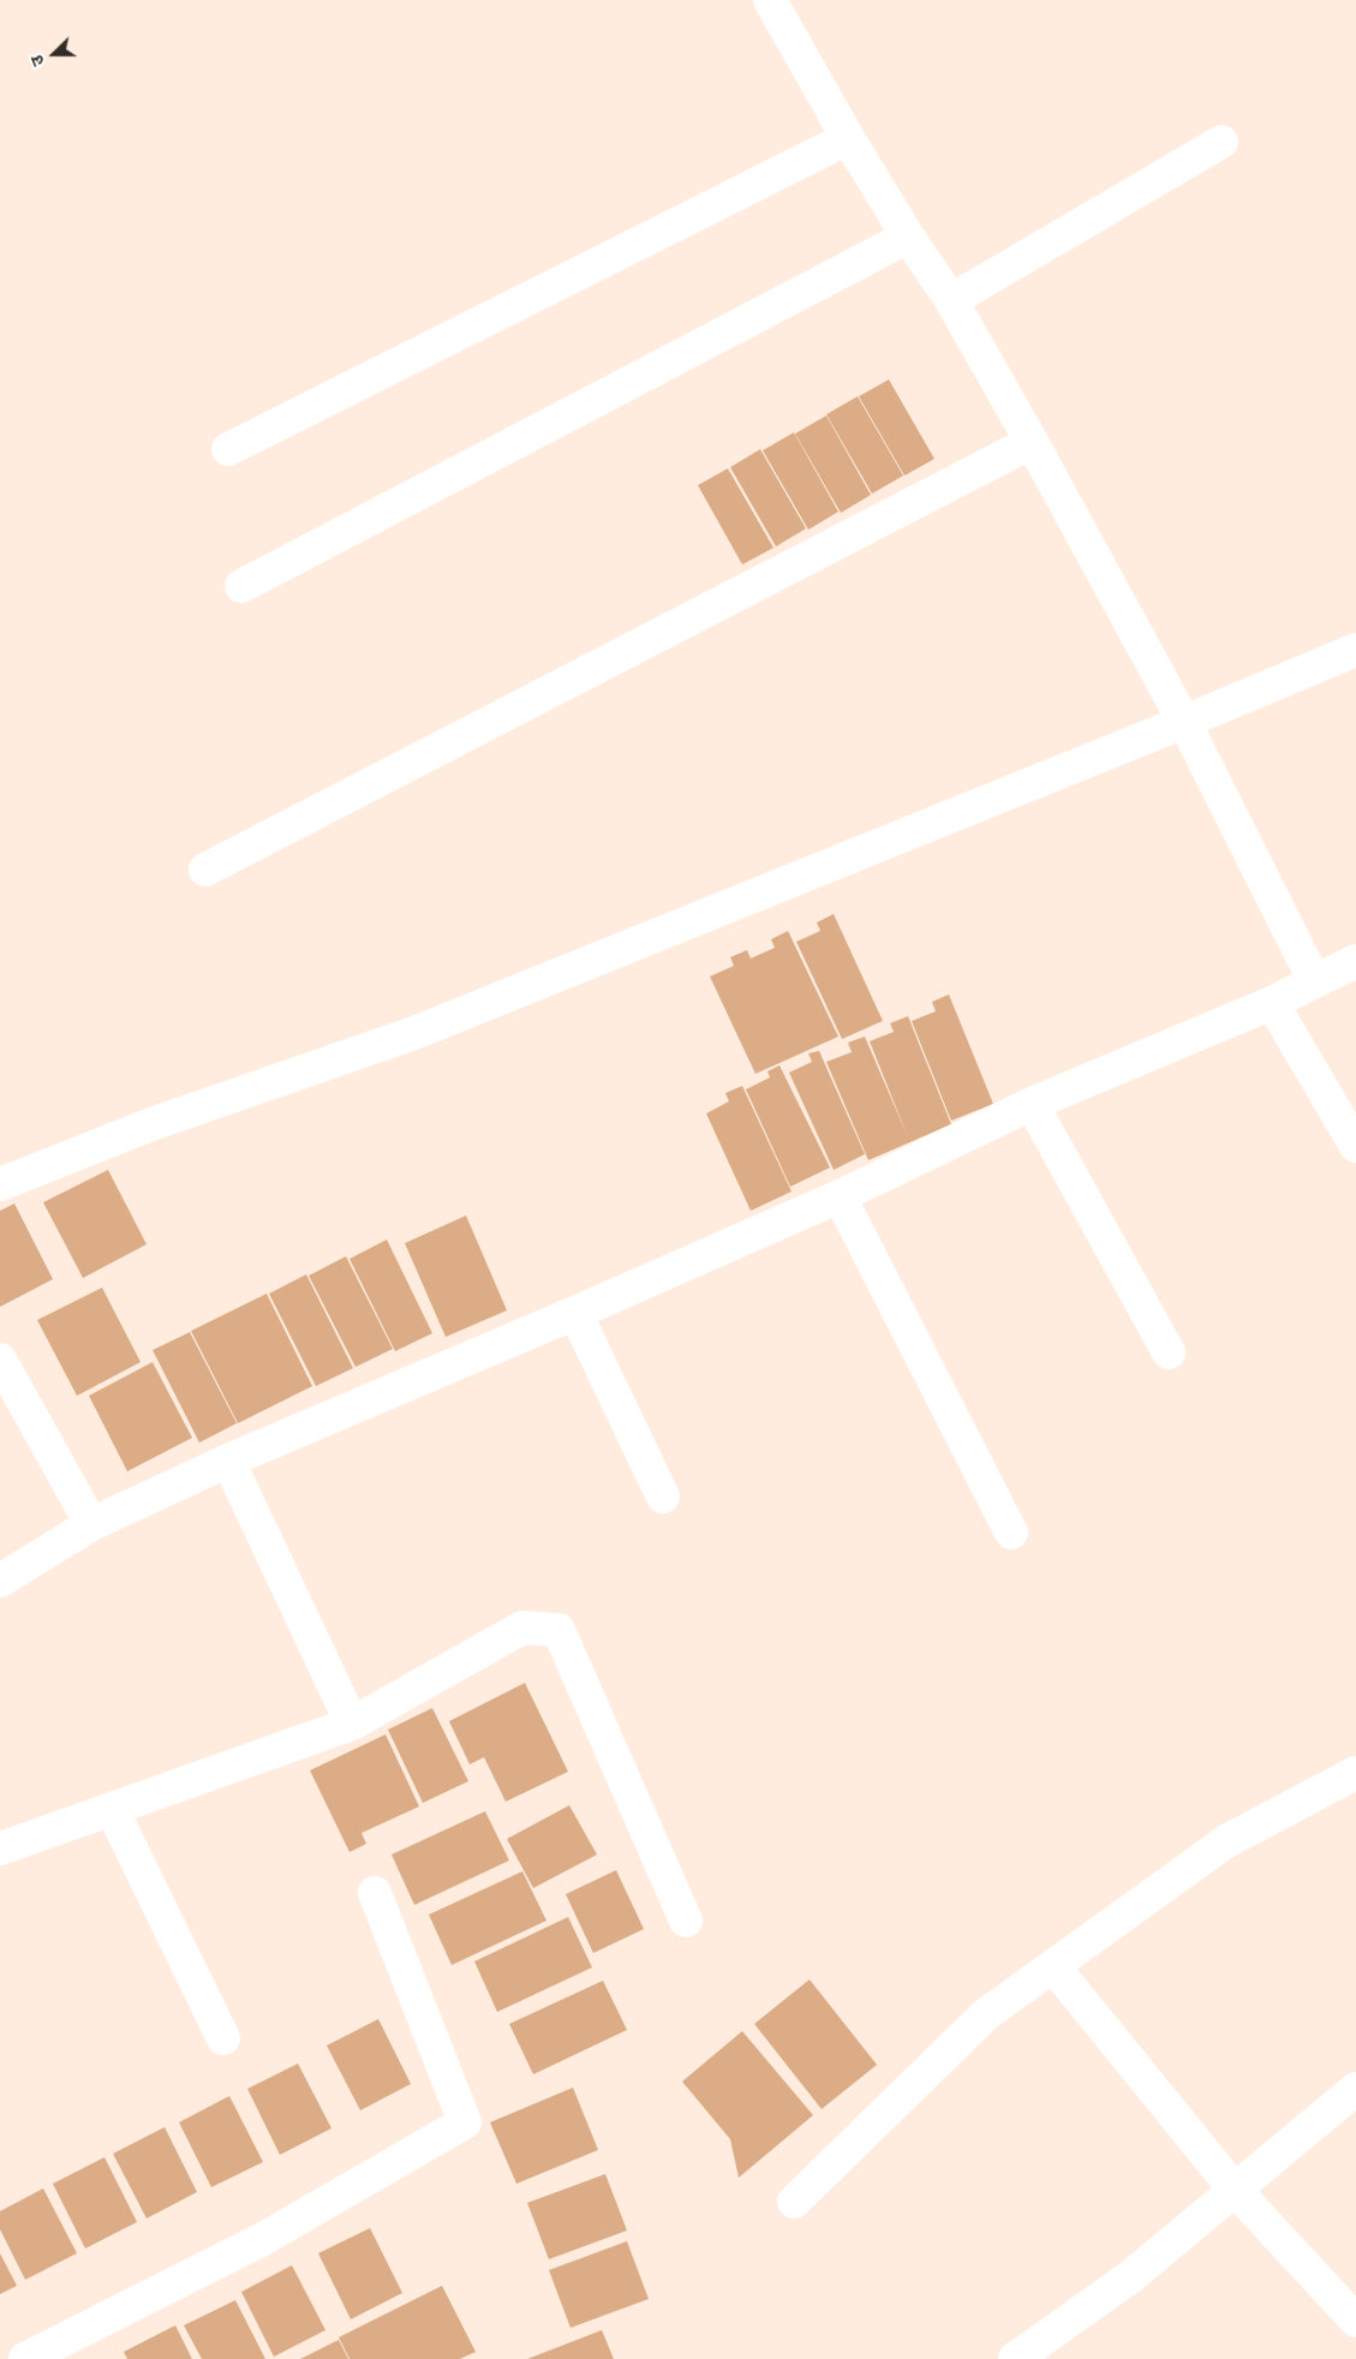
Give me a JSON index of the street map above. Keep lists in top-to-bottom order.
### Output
{
  "north": "left"
}
